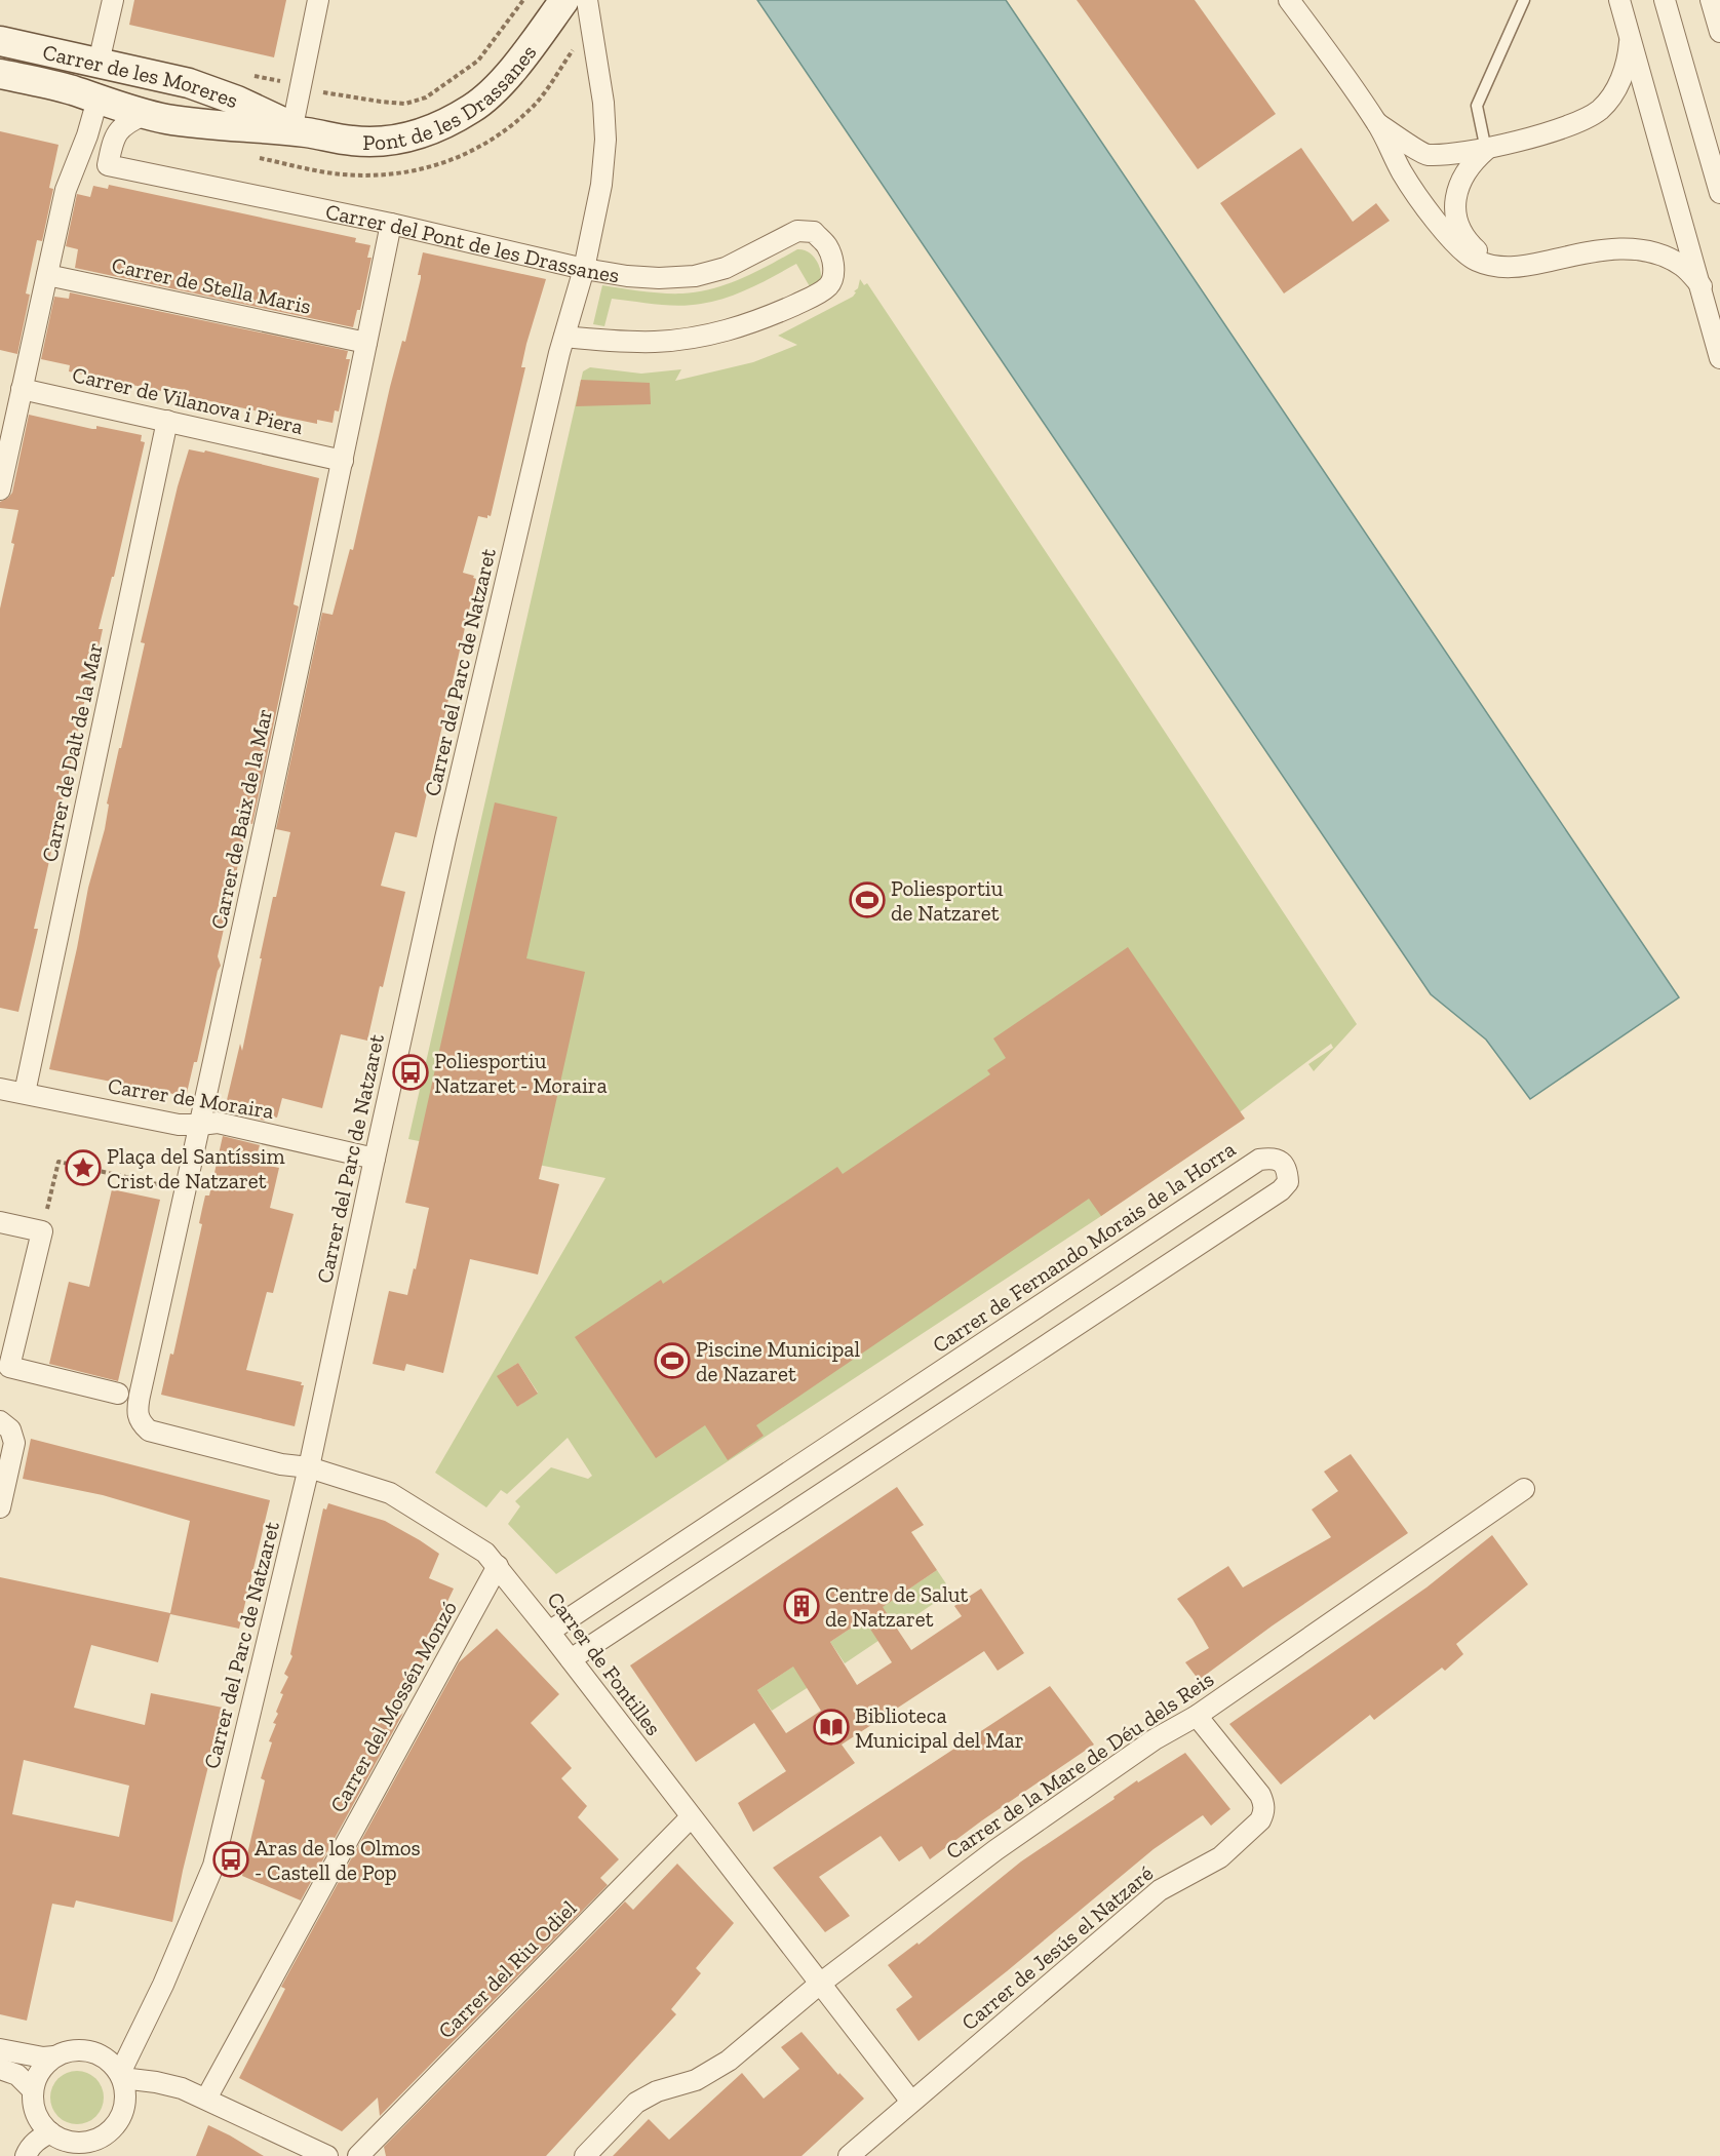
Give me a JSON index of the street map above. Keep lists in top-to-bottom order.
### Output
{
  "streets": {
    "main road": ["Carrer de les Moreres", "Pont de les Drassanes"],
    "street": [
      "Carrer del Pont de les Drassanes",
      "Carrer de Stella Maris",
      "Carrer de Vilanova i Piera",
      "Carrer del Parc de Natzaret",
      "Carrer de Dalt de la Mar",
      "Carrer de Baix de la Mar",
      "Carrer de Moraira",
      "Carrer de Fernando Morais de la Horra",
      "Carrer de Fontilles",
      "Carrer del Mossén Monzó",
      "Carrer de la Mare de Déu dels Reis",
      "Carrer de Jesús el Natzaré",
      "Carrer del Riu Odiel"
    ]
  },
  "crossings": [
    ["Carrer de les Moreres", "Pont de les Drassanes"],
    ["Carrer del Pont de les Drassanes", "Carrer del Parc de Natzaret"],
    ["Carrer del Pont de les Drassanes", "Carrer de Baix de la Mar"],
    ["Carrer de Stella Maris", "Carrer de Baix de la Mar"],
    ["Carrer de Vilanova i Piera", "Carrer de Dalt de la Mar"],
    ["Carrer de Vilanova i Piera", "Carrer de Baix de la Mar"],
    ["Carrer del Parc de Natzaret", "Carrer de Moraira"],
    ["Carrer del Parc de Natzaret", "Carrer de Fontilles"],
    ["Carrer de Dalt de la Mar", "Carrer de Moraira"],
    ["Carrer de Baix de la Mar", "Carrer de Moraira"],
    ["Carrer de Baix de la Mar", "Carrer de Fontilles"],
    ["Carrer de Fernando Morais de la Horra", "Carrer de Fontilles"],
    ["Carrer de Fontilles", "Carrer del Mossén Monzó"],
    ["Carrer de Fontilles", "Carrer de la Mare de Déu dels Reis"],
    ["Carrer de Fontilles", "Carrer de Jesús el Natzaré"],
    ["Carrer de Fontilles", "Carrer del Riu Odiel"],
    ["Carrer de la Mare de Déu dels Reis", "Carrer de Jesús el Natzaré"]
  ],
  "places": {
    "sports": ["Poliesportiu de Natzaret", "Piscine Municipal de Nazaret"],
    "bus stop": ["Poliesportiu Natzaret - Moraira", "Aras de los Olmos - Castell de Pop"],
    "place": ["Plaça del Santíssim Crist de Natzaret"],
    "building": ["Centre de Salut de Natzaret"],
    "library": ["Biblioteca Municipal del Mar"]
  }
}
